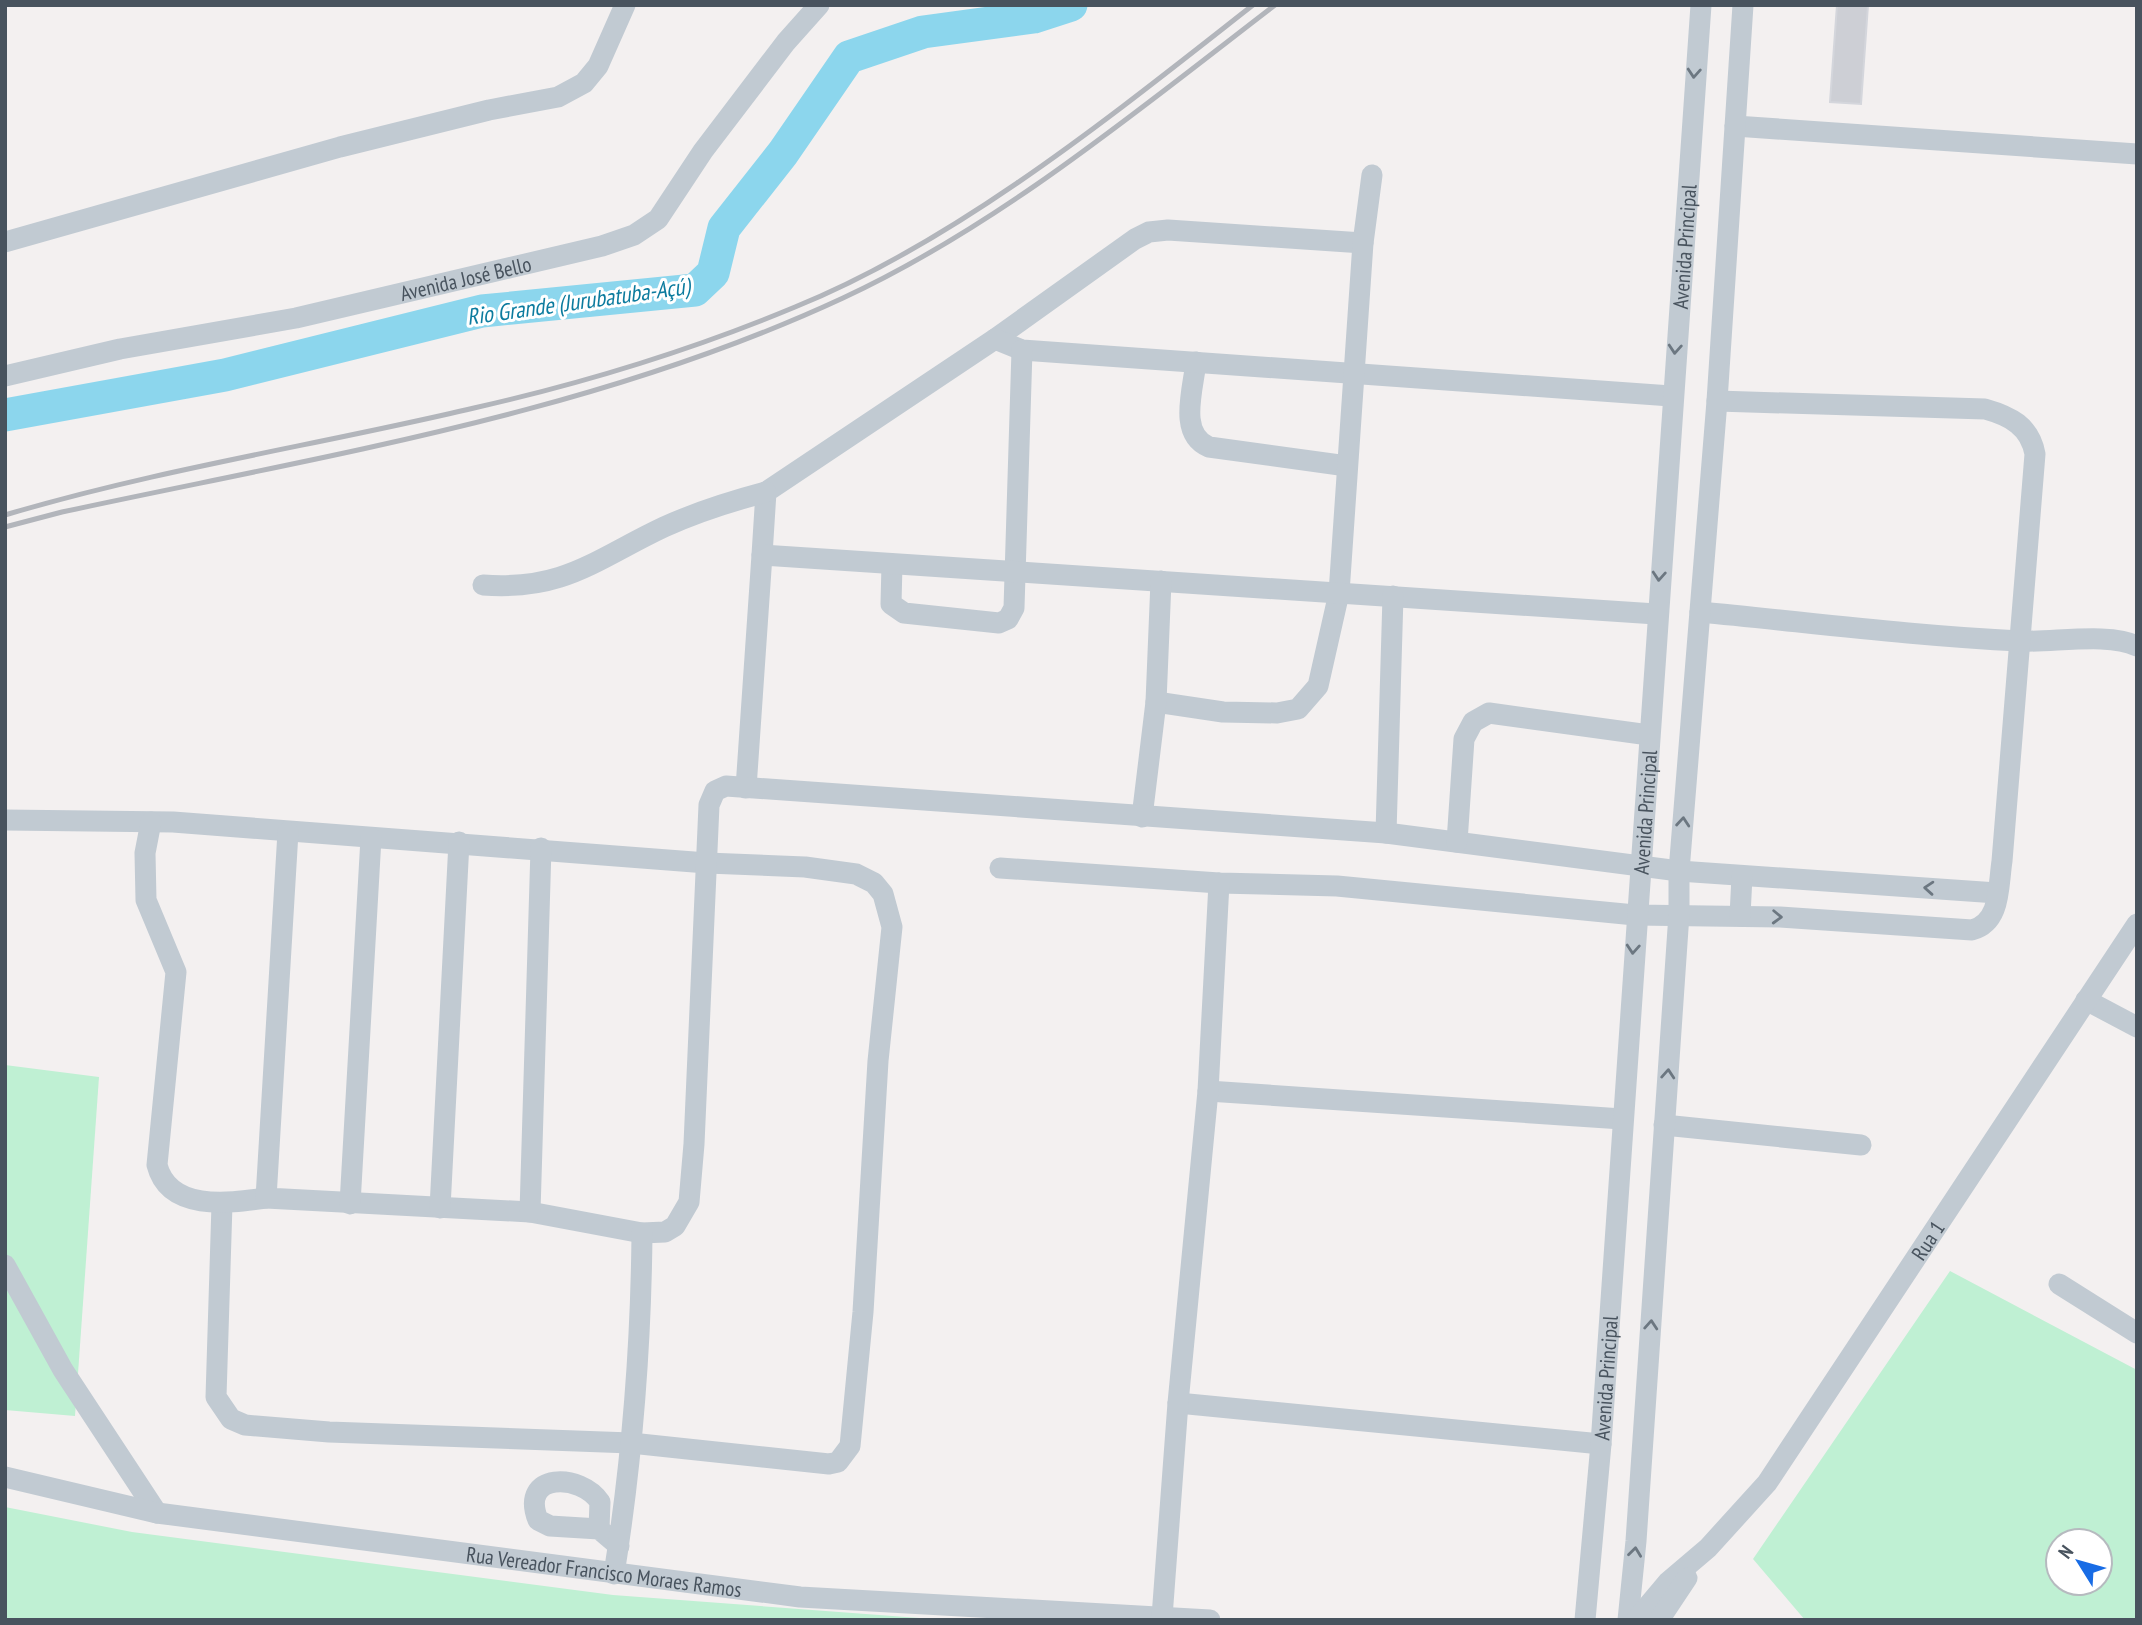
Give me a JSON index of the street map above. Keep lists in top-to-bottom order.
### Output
{
  "streets": {
    "street": [
      "Avenida Principal",
      "Avenida José Bello",
      "Rua 1",
      "Rua Vereador Francisco Moraes Ramos"
    ]
  },
  "water": ["Rio Grande (Jurubatuba-Açú)"],
  "north": "top left"
}
